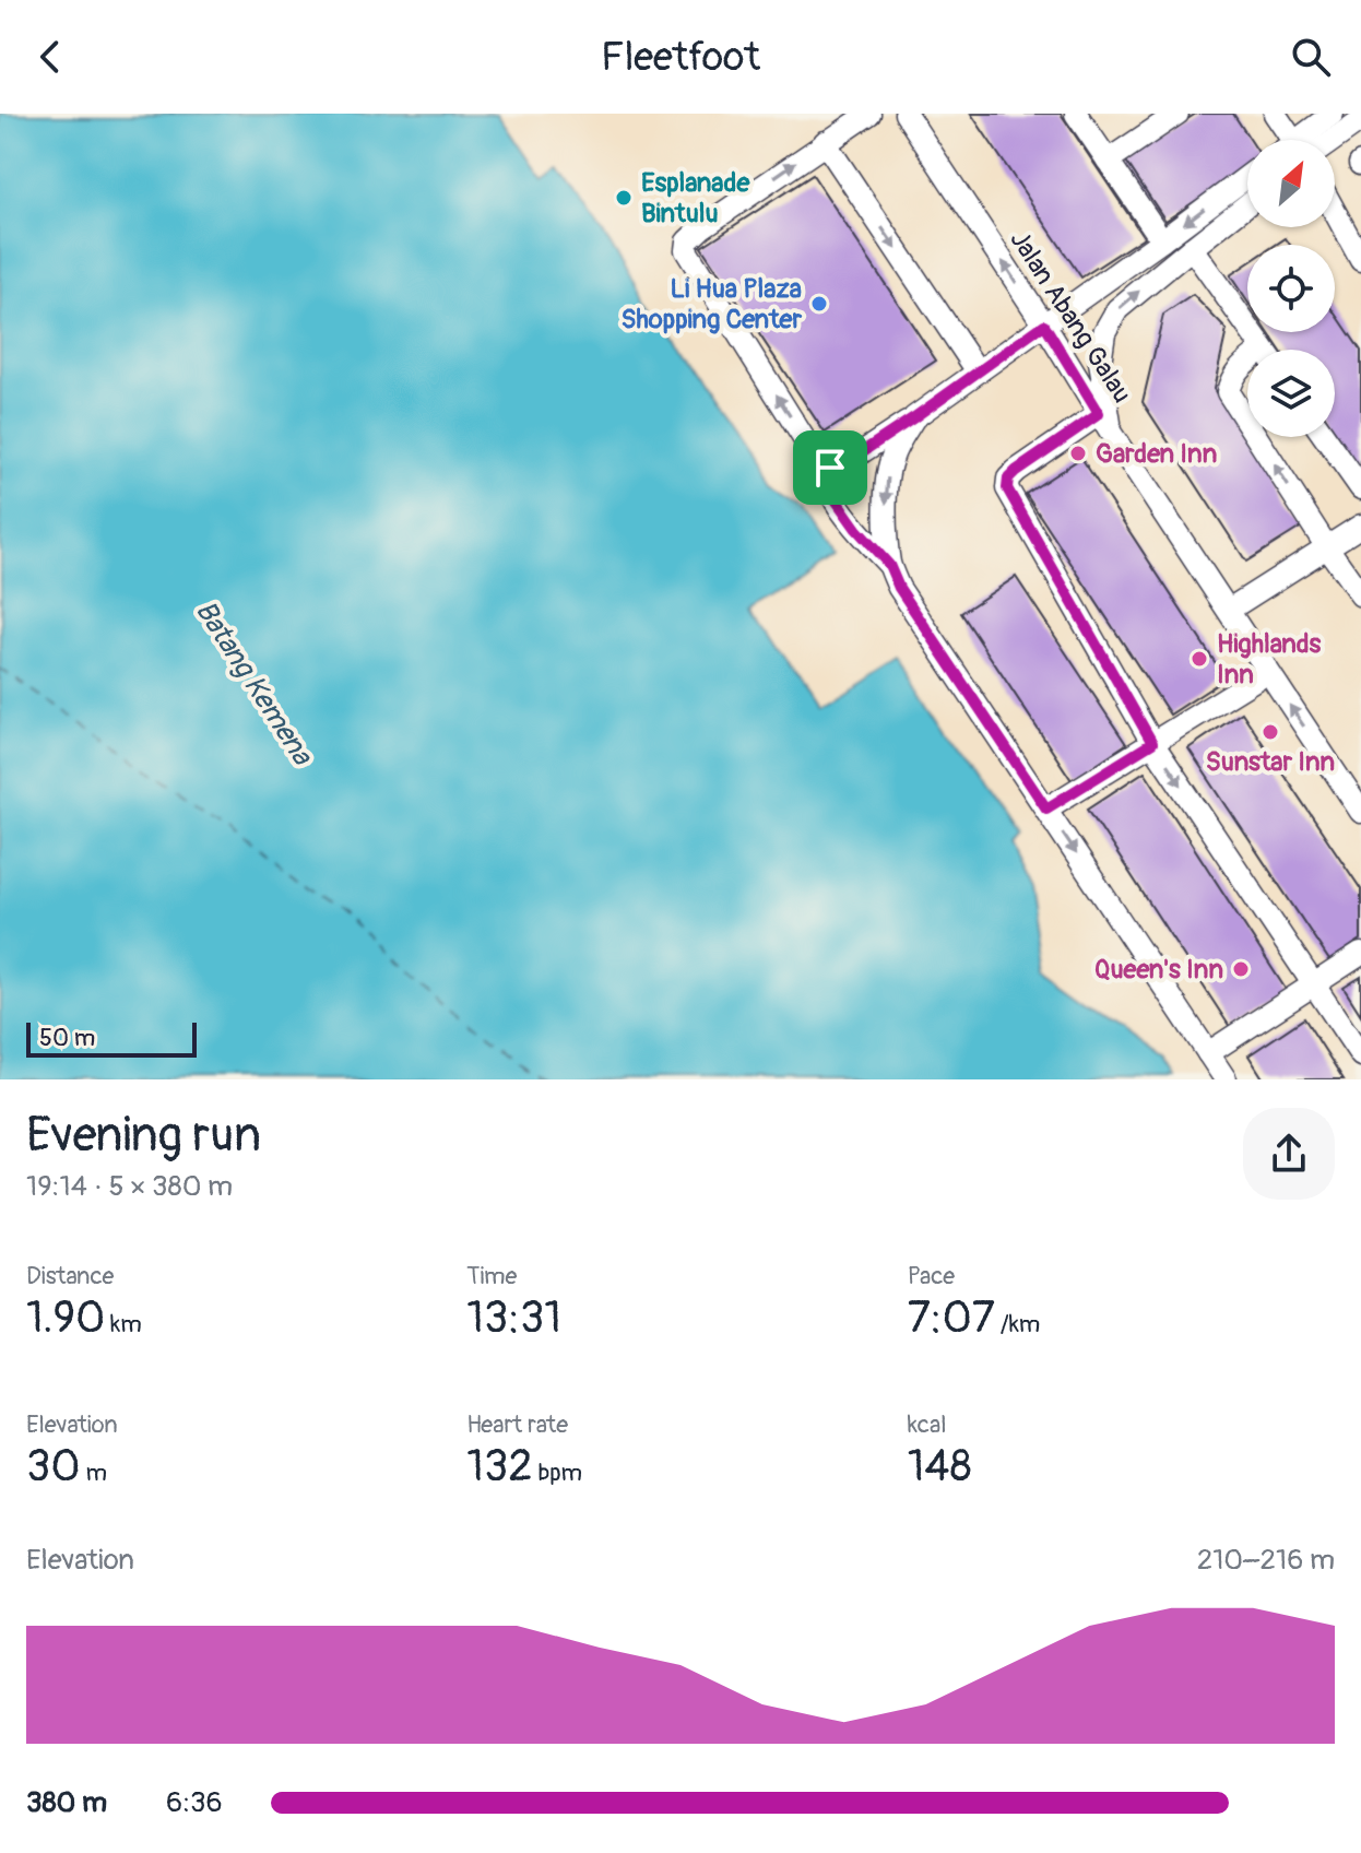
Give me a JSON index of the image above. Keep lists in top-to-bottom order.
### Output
{
  "streets": {
    "street": ["Jalan Abang Galau"]
  },
  "water": ["Batang Kemena"],
  "places": [
    "Esplanade Bintulu",
    "Li Hua Plaza Shopping Center",
    "Garden Inn",
    "Highlands Inn",
    "Sunstar Inn",
    "Queen's Inn"
  ],
  "scale_bar": "50 m",
  "north": "top right",
  "page": {
    "header": "Fleetfoot",
    "scale": "50 m",
    "heading": ["Evening run", "19:14 · 5 × 380 m"],
    "stats": [
      ["Distance", "1.90 km"],
      ["Time", "13:31"],
      ["Pace", "7:07 /km"],
      ["Elevation", "30 m"],
      ["Heart rate", "132 bpm"],
      ["kcal", "148"]
    ],
    "chart": ["Elevation", "210–216 m"],
    "list": [
      {
        "name": "380 m",
        "note": "6:36"
      }
    ]
  }
}
